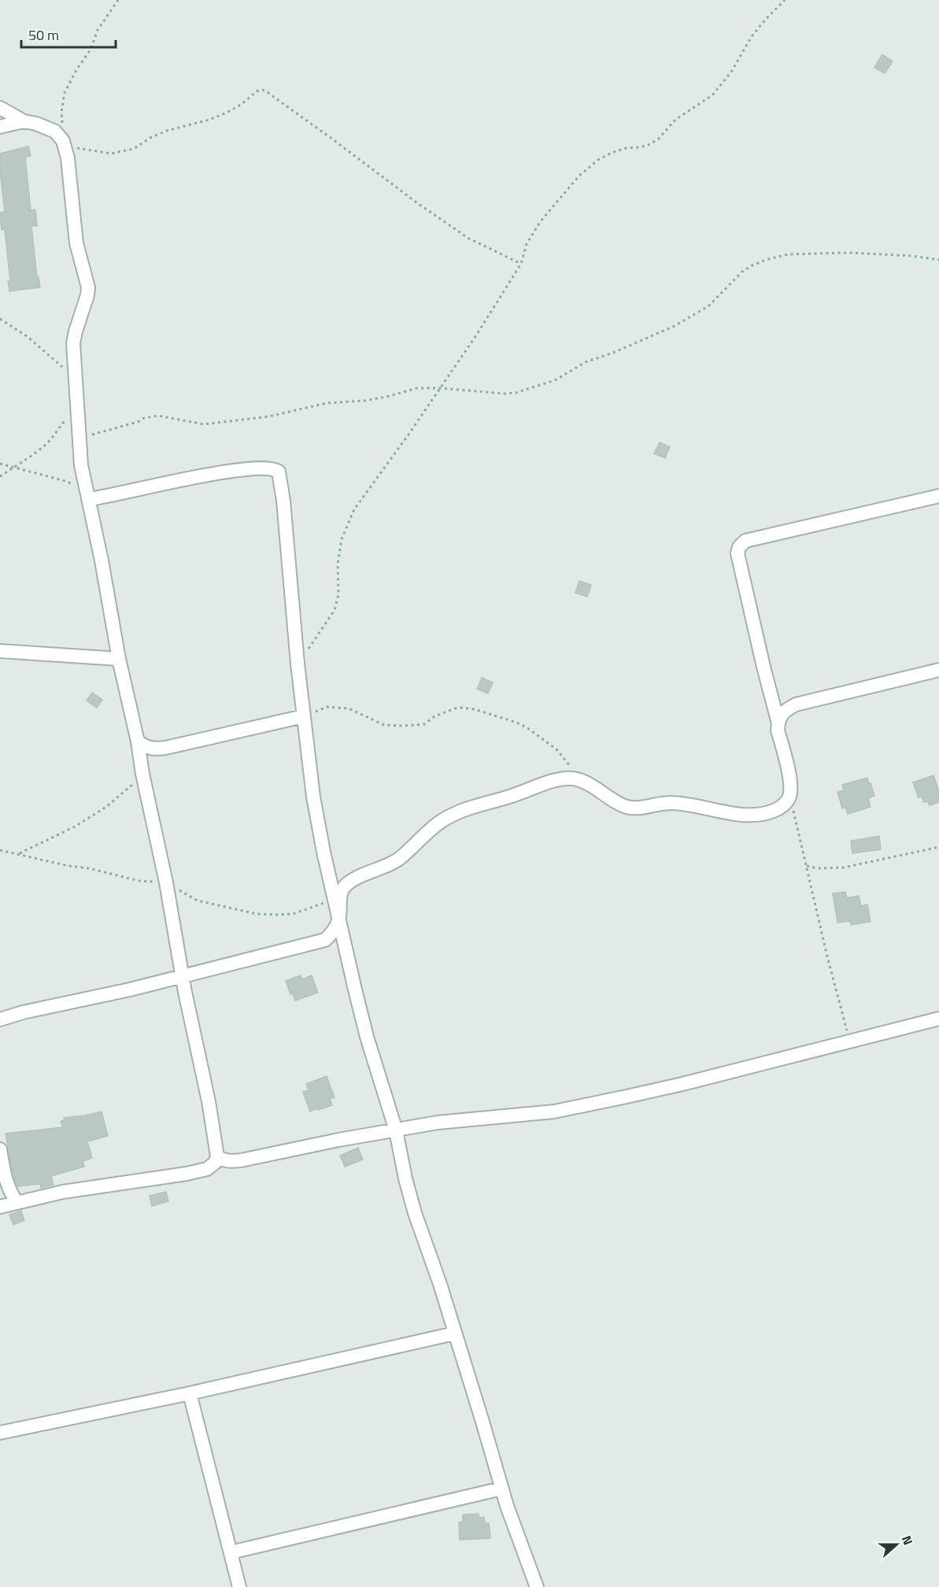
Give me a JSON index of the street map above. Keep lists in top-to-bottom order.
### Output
{
  "scale_bar": "50 m",
  "north": "right"
}
